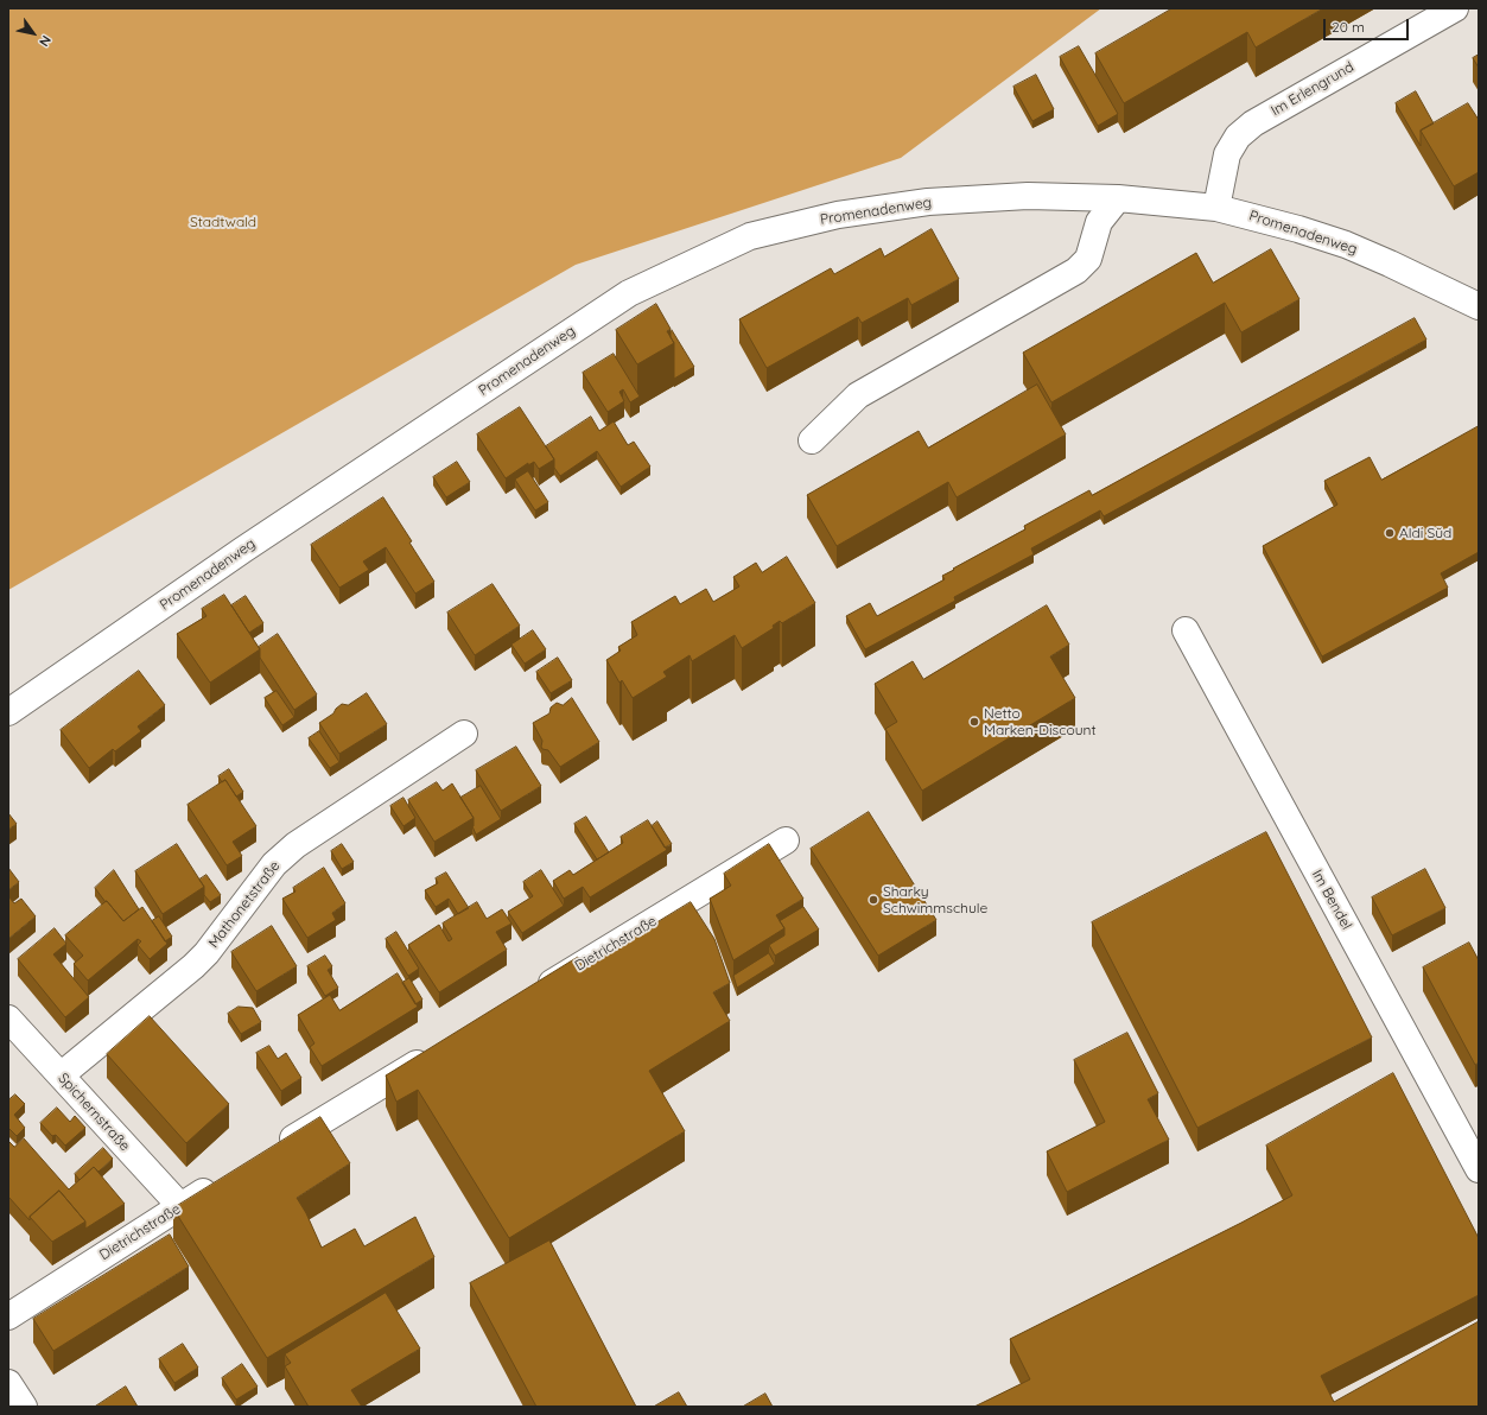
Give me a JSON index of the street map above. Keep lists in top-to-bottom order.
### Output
{
  "streets": {
    "street": [
      "Im Erlengrund",
      "Promenadenweg",
      "Im Bendel",
      "Mathonetstraße",
      "Dietrichstraße",
      "Spichernstraße"
    ]
  },
  "crossings": [
    ["Im Erlengrund", "Promenadenweg"],
    ["Mathonetstraße", "Spichernstraße"],
    ["Dietrichstraße", "Spichernstraße"]
  ],
  "parks": ["Stadtwald"],
  "places": ["Aldi Süd", "Netto Marken-Discount", "Sharky Schwimmschule"],
  "scale_bar": "20 m",
  "north": "bottom right"
}
